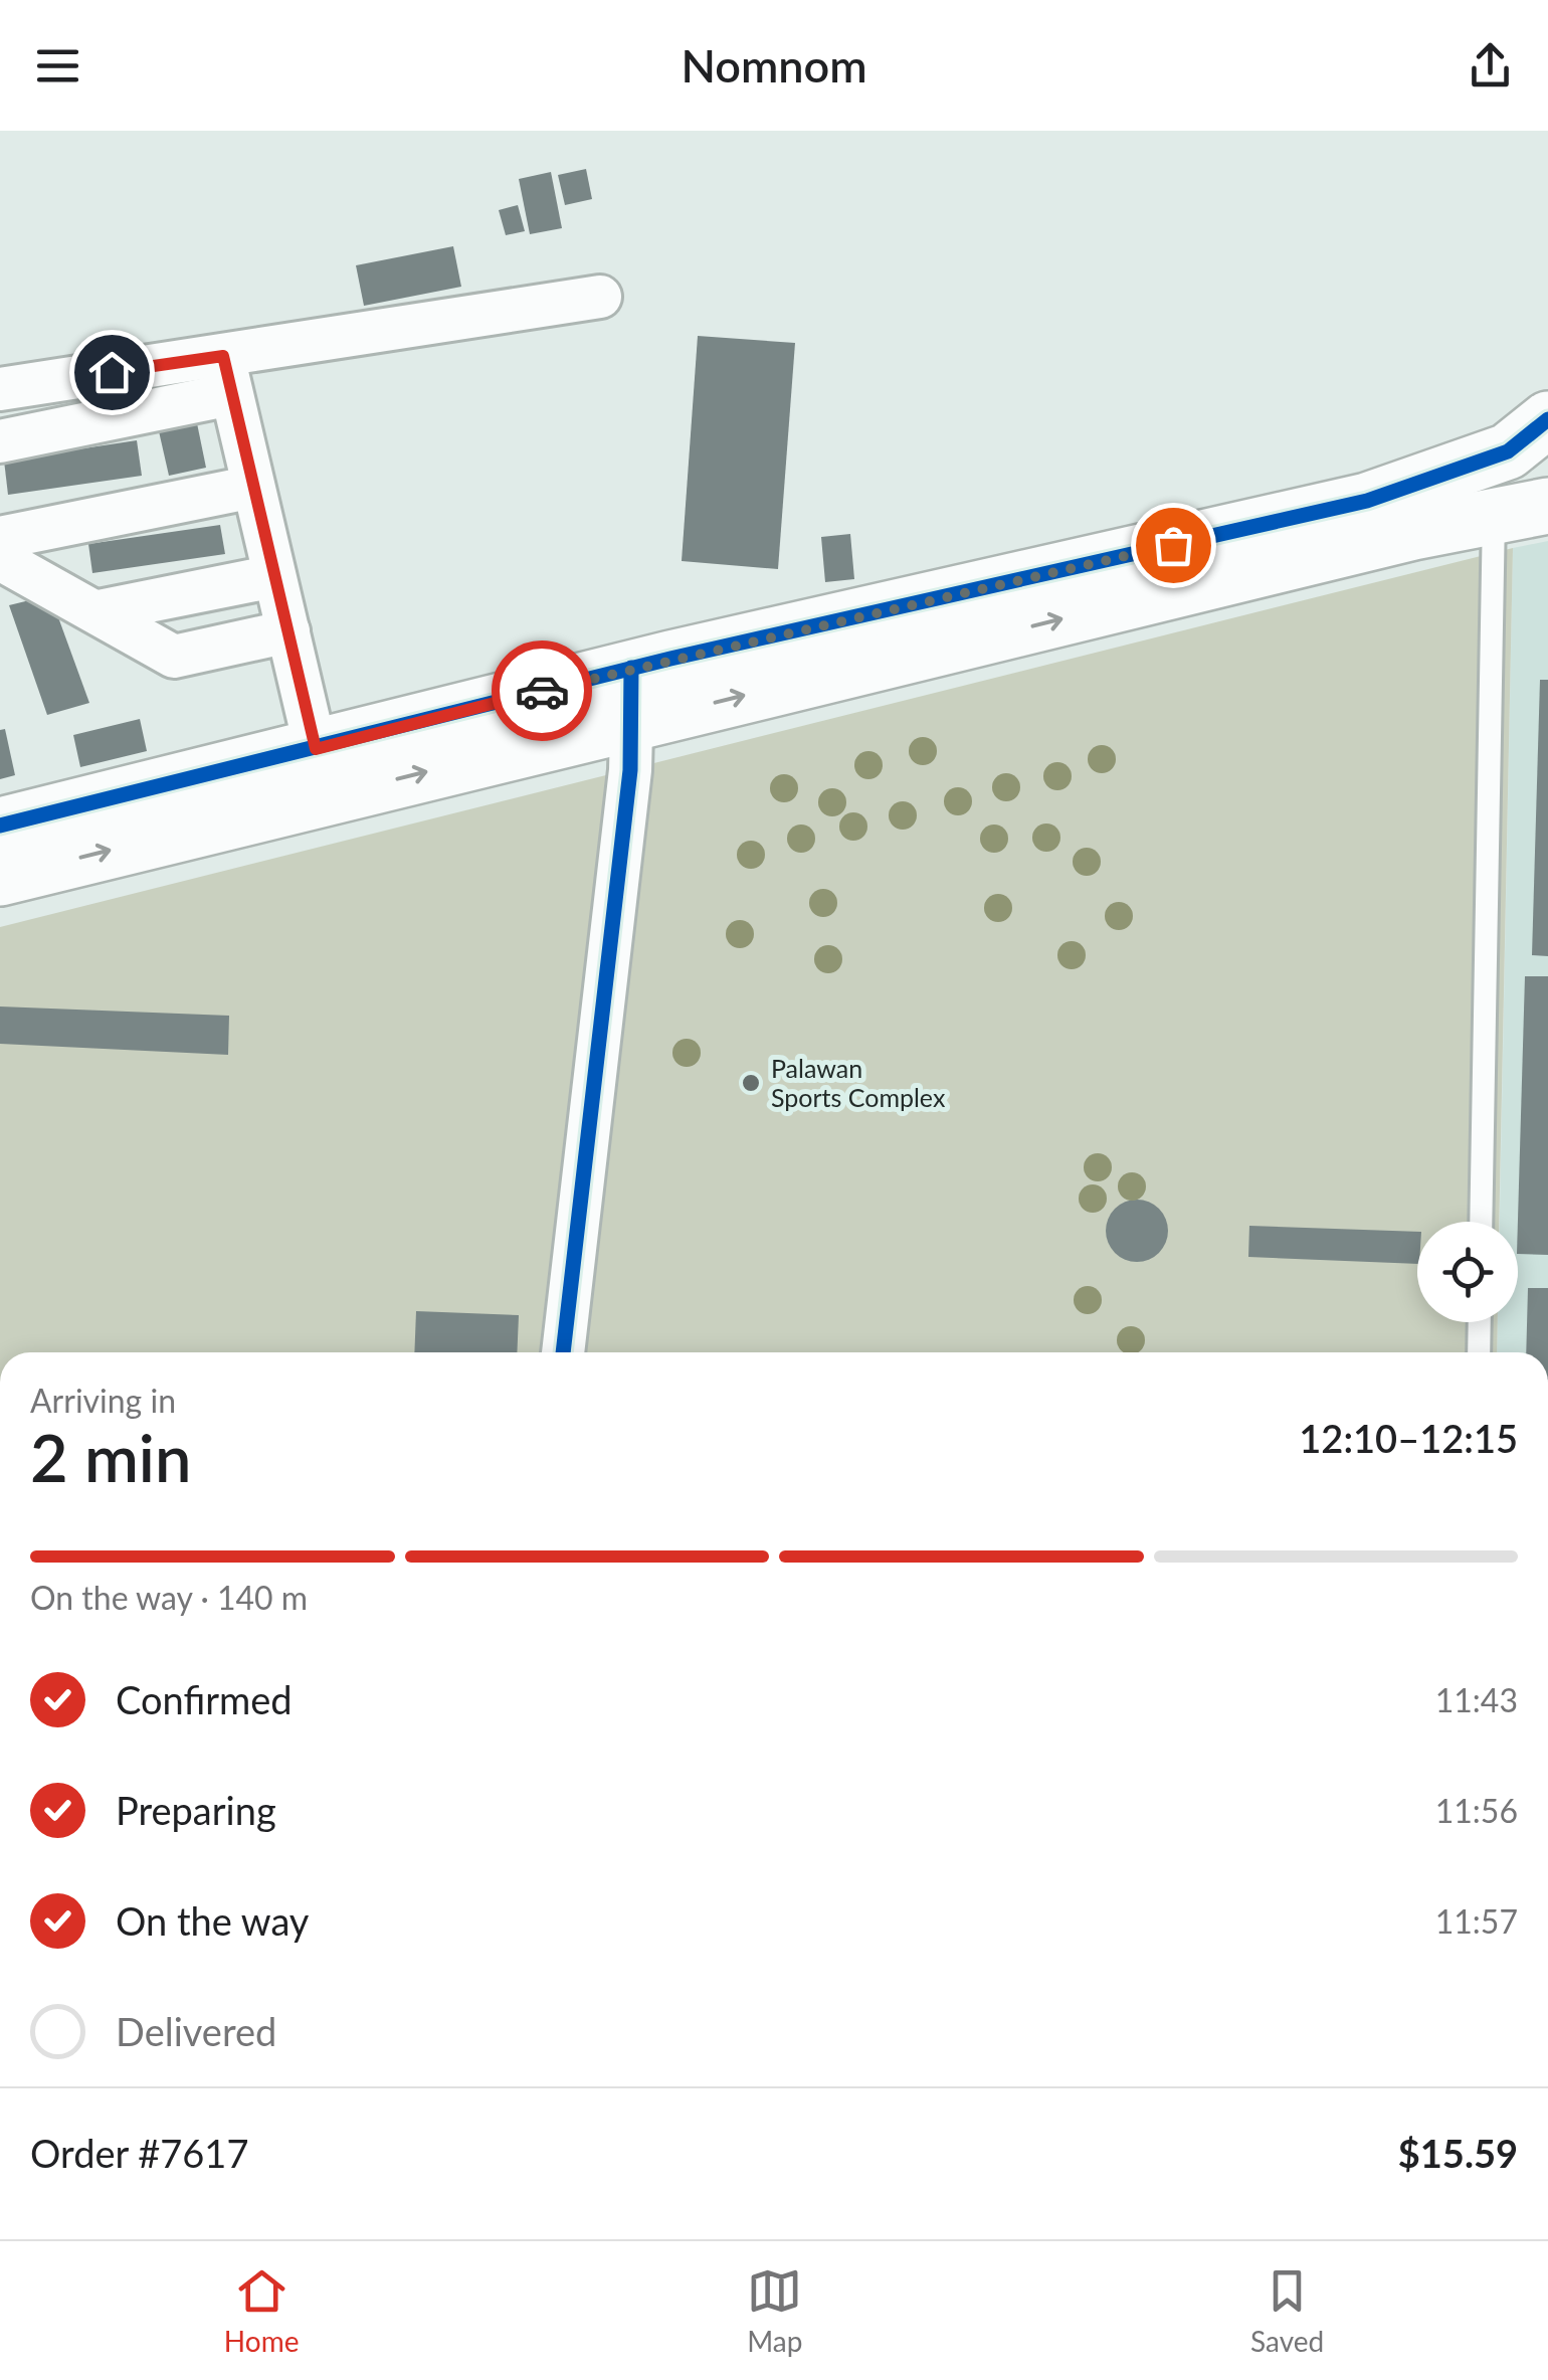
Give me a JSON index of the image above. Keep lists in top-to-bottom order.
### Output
{
  "places": ["Palawan Sports Complex"],
  "page": {
    "header": "Nomnom",
    "heading": ["2 min", "Arriving in", "12:10–12:15"],
    "panel": ["Order #7617", "$15.59"],
    "bar": "On the way · 140 m",
    "list": [
      ["Confirmed", "11:43"],
      ["Preparing", "11:56"],
      ["On the way", "11:57"],
      "Delivered"
    ],
    "tabs": ["Home", "Map", "Saved"]
  }
}
